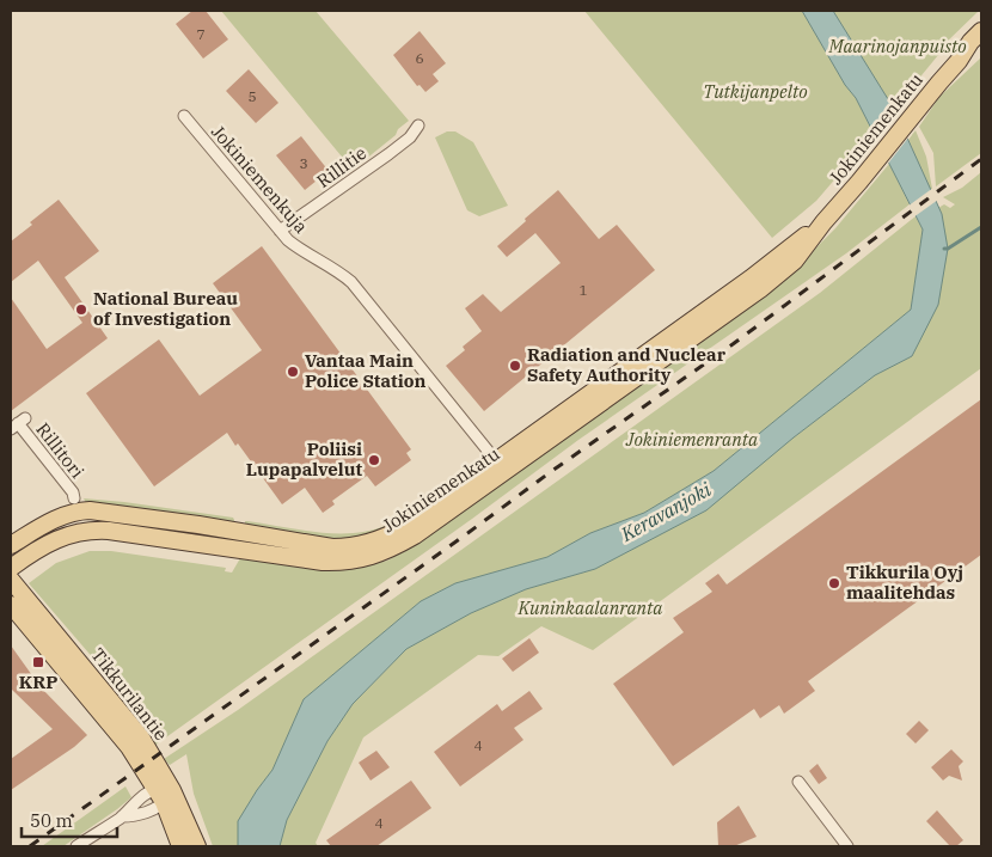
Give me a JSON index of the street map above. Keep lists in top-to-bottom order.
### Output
{
  "streets": {
    "main road": ["Jokiniemenkatu", "Tikkurilantie"],
    "street": ["Rillitie", "Jokiniemenkuja", "Rillitori"]
  },
  "crossings": [
    ["Jokiniemenkatu", "Jokiniemenkuja"],
    ["Rillitie", "Jokiniemenkuja"]
  ],
  "water": ["Keravanjoki"],
  "parks": [
    "Maarinojanpuisto",
    "Tutkijanpelto",
    "Jokiniemenranta",
    "Kuninkaalanranta"
  ],
  "places": {
    "other": [
      "National Bureau of Investigation",
      "Radiation and Nuclear Safety Authority",
      "Vantaa Main Police Station",
      "Poliisi Lupapalvelut",
      "Tikkurila Oyj maalitehdas"
    ],
    "transit": ["KRP"]
  },
  "house_numbers": [
    "7",
    "6",
    "5",
    "3",
    "1",
    "4",
    "4"
  ],
  "scale_bar": "50 m"
}
